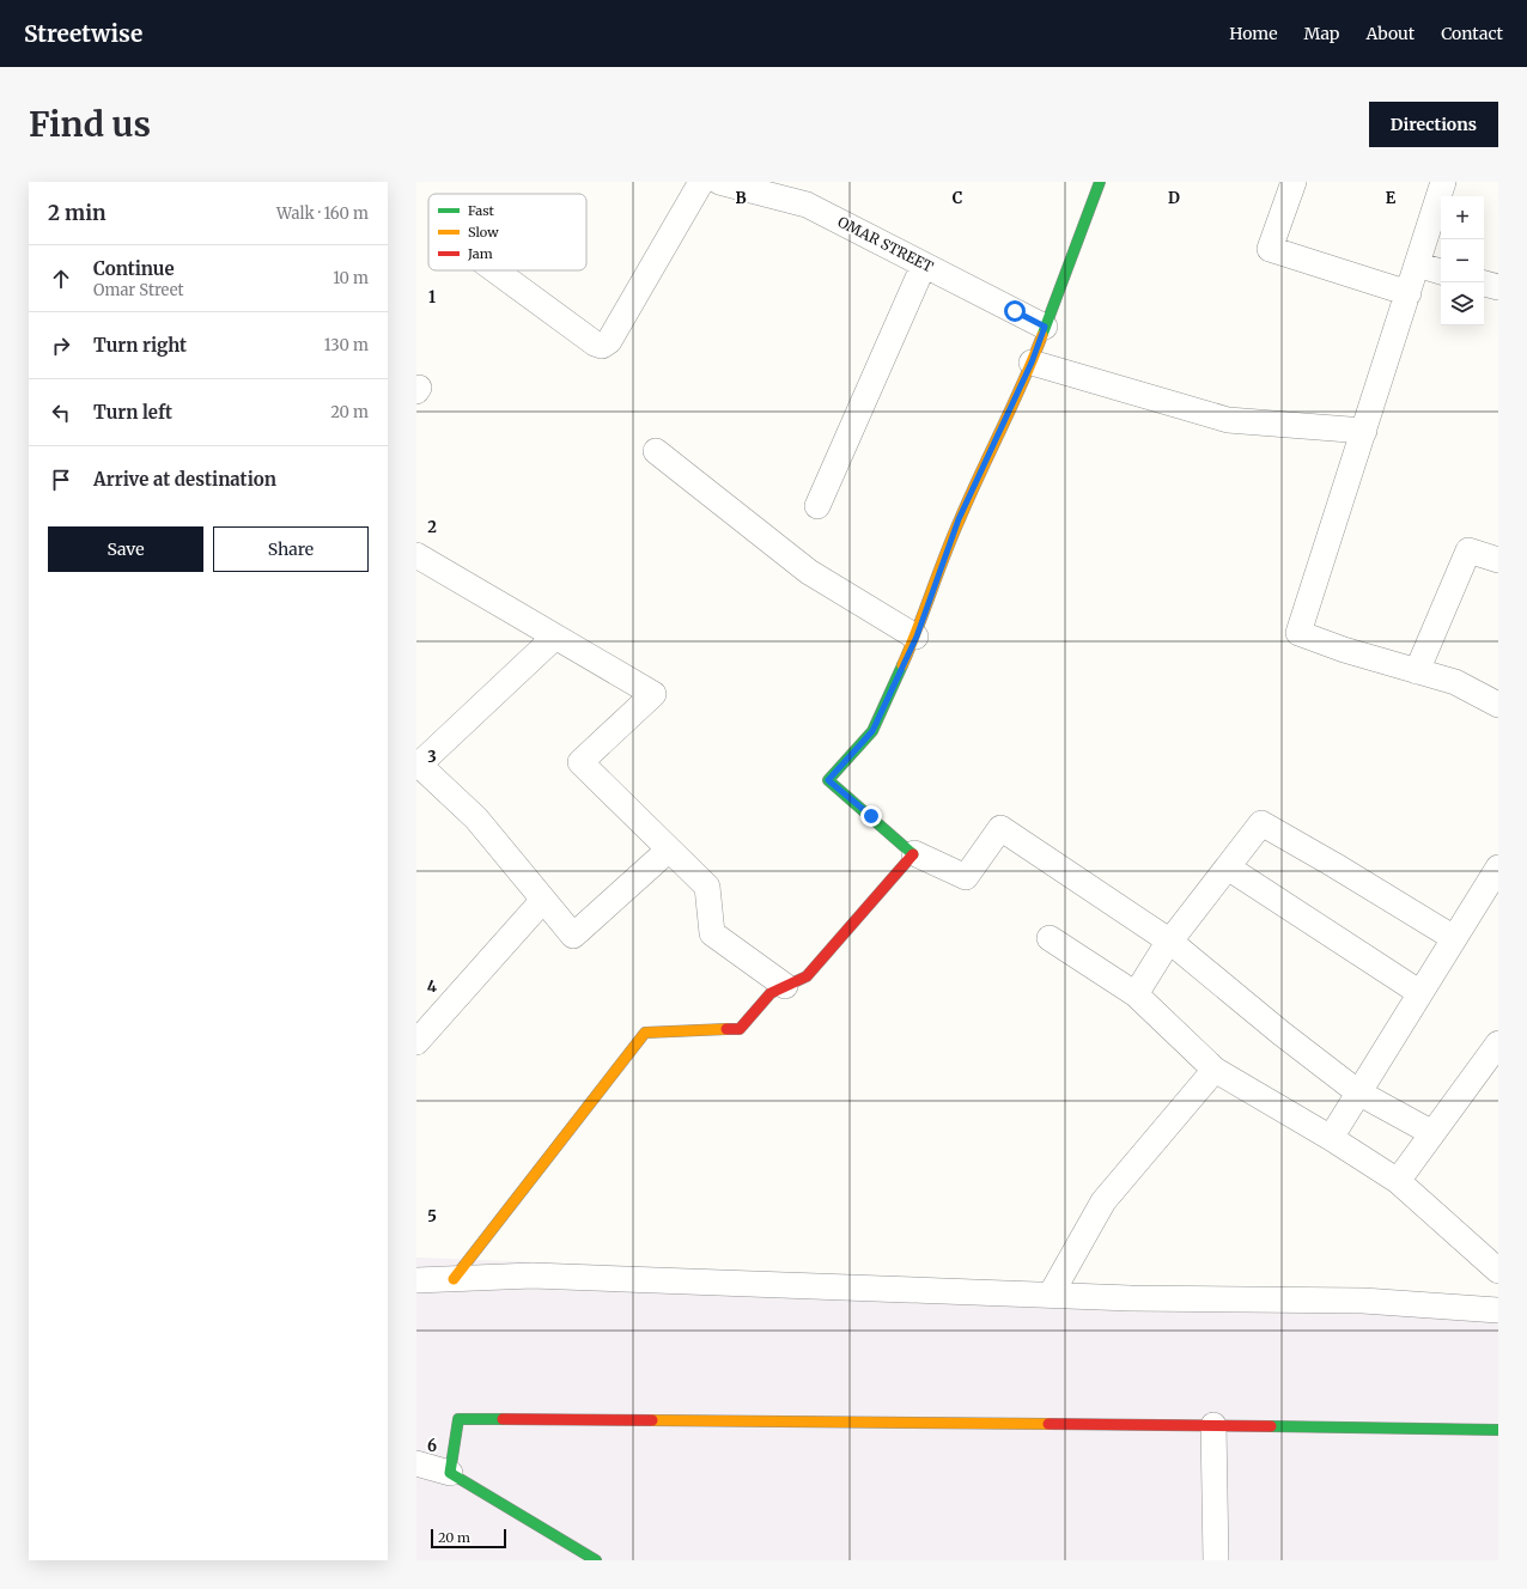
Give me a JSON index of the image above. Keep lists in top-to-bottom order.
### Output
{
  "streets": {
    "street": ["OMAR STREET"]
  },
  "legend": ["Fast", "Slow", "Jam"],
  "scale_bar": "20 m",
  "page": {
    "header": "Streetwise",
    "nav": [
      "Home",
      "Map",
      "About",
      "Contact"
    ],
    "buttons": [
      "Directions",
      ["Save", "Share"]
    ],
    "title": "Find us",
    "heading": ["2 min", "Walk · 160 m"],
    "map_buttons": ["+", "−"],
    "list": [
      ["Continue", "Omar Street", "10 m"],
      ["Turn right", "130 m"],
      ["Turn left", "20 m"],
      "Arrive at destination"
    ],
    "scale": "20 m"
  },
  "grid": {
    "columns": [
      "B",
      "C",
      "D",
      "E"
    ],
    "rows": [
      "1",
      "2",
      "3",
      "4",
      "5",
      "6"
    ]
  }
}
